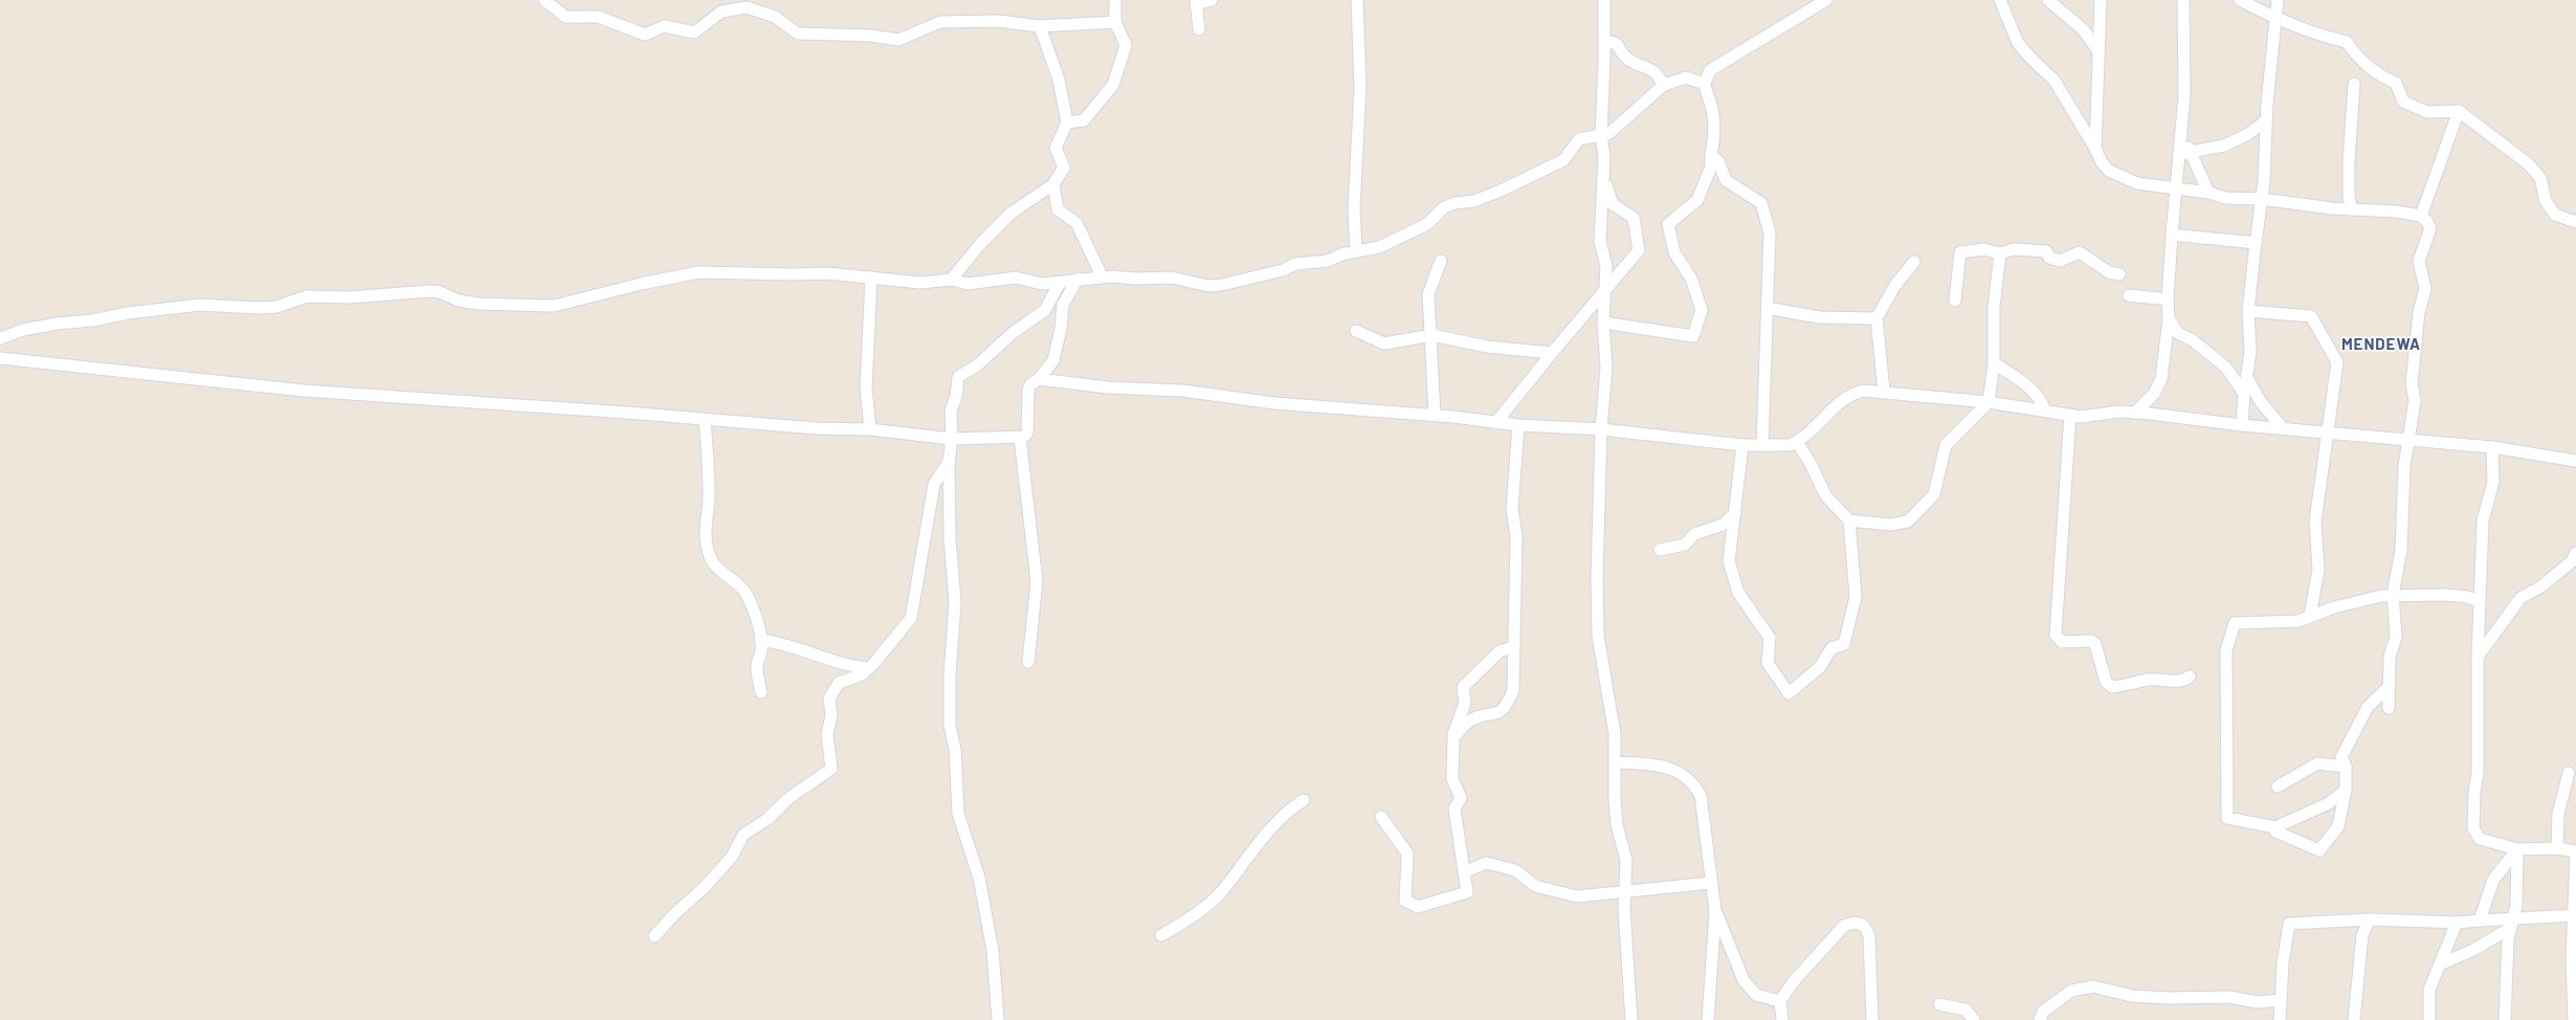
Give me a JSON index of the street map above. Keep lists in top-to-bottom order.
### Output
{
  "districts": ["MENDEWA"]
}
